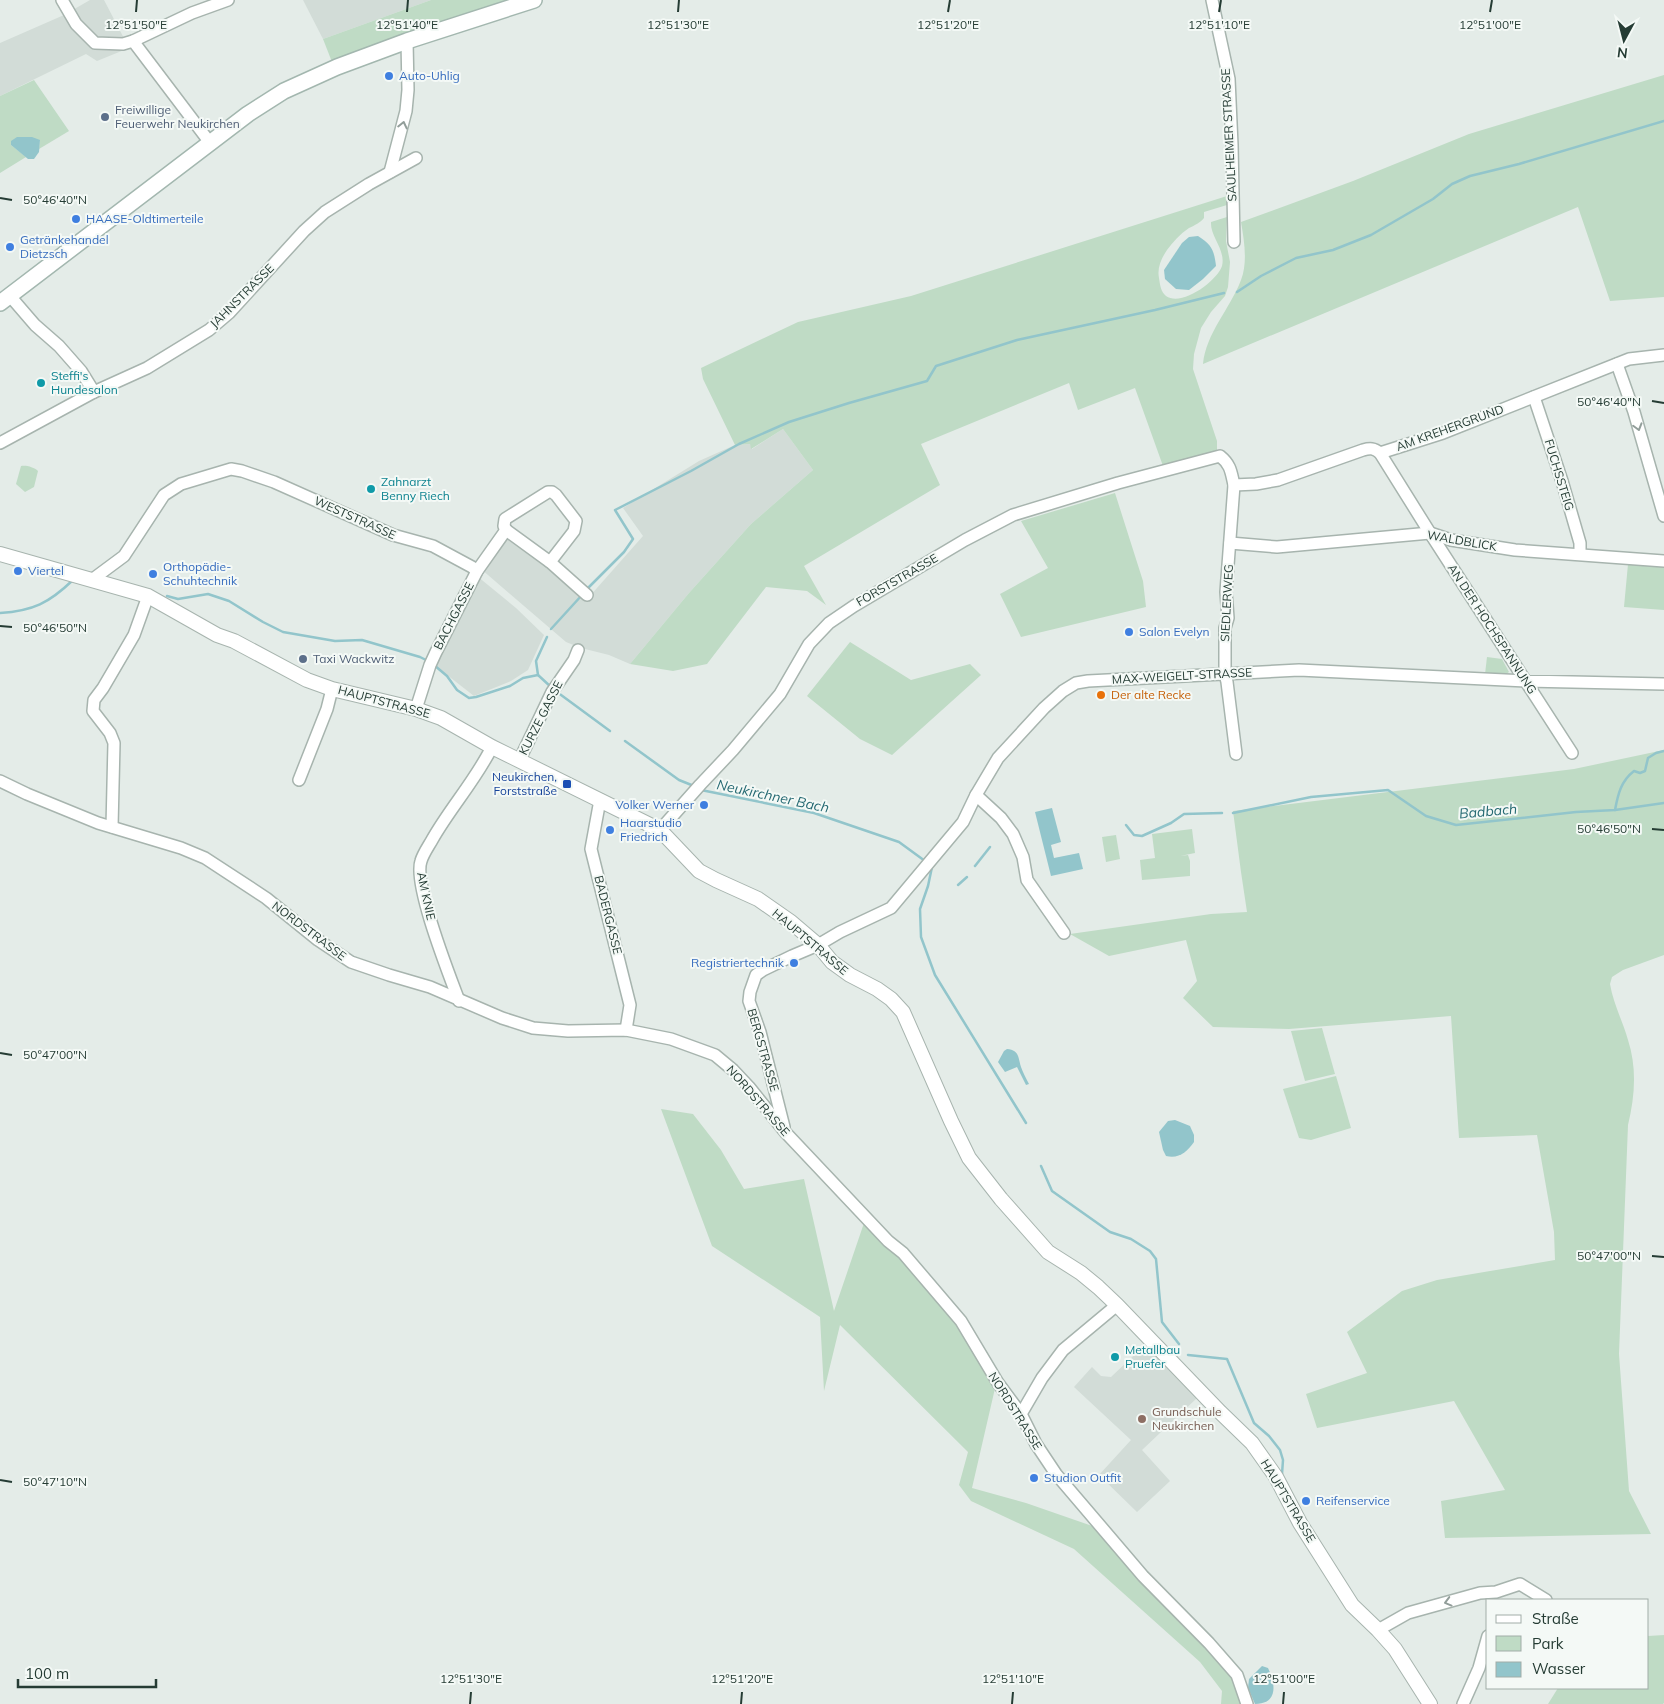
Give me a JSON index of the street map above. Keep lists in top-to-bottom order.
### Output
{
  "streets": {
    "street": [
      "SAULHEIMER STRASSE",
      "JAHNSTRASSE",
      "AM KREHERGRUND",
      "FUCHSSTEIG",
      "WESTSTRASSE",
      "WALDBLICK",
      "FORSTSTRASSE",
      "SIEDLERWEG",
      "BACHGASSE",
      "AN DER HOCHSPANNUNG",
      "MAX-WEIGELT-STRASSE",
      "HAUPTSTRASSE",
      "KURZE GASSE",
      "AM KNIE",
      "BADERGASSE",
      "NORDSTRASSE",
      "BERGSTRASSE"
    ]
  },
  "crossings": [
    ["AM KREHERGRUND", "FUCHSSTEIG"],
    ["AM KREHERGRUND", "SIEDLERWEG"],
    ["AM KREHERGRUND", "AN DER HOCHSPANNUNG"],
    ["FUCHSSTEIG", "WALDBLICK"],
    ["WESTSTRASSE", "BACHGASSE"],
    ["WESTSTRASSE", "HAUPTSTRASSE"],
    ["WALDBLICK", "SIEDLERWEG"],
    ["WALDBLICK", "AN DER HOCHSPANNUNG"],
    ["FORSTSTRASSE", "SIEDLERWEG"],
    ["FORSTSTRASSE", "HAUPTSTRASSE"],
    ["SIEDLERWEG", "MAX-WEIGELT-STRASSE"],
    ["BACHGASSE", "HAUPTSTRASSE"],
    ["AN DER HOCHSPANNUNG", "MAX-WEIGELT-STRASSE"],
    ["MAX-WEIGELT-STRASSE", "HAUPTSTRASSE"],
    ["MAX-WEIGELT-STRASSE", "BERGSTRASSE"],
    ["HAUPTSTRASSE", "KURZE GASSE"],
    ["HAUPTSTRASSE", "AM KNIE"],
    ["HAUPTSTRASSE", "BADERGASSE"],
    ["HAUPTSTRASSE", "BERGSTRASSE"],
    ["AM KNIE", "NORDSTRASSE"],
    ["BADERGASSE", "NORDSTRASSE"],
    ["NORDSTRASSE", "BERGSTRASSE"]
  ],
  "water": ["Neukirchner Bach", "Badbach"],
  "places": {
    "other": [
      "Auto-Uhlig",
      "Freiwillige Feuerwehr Neukirchen",
      "HAASE-Oldtimerteile",
      "Getränkehandel Dietzsch",
      "Steffi's Hundesalon",
      "Zahnarzt Benny Riech",
      "Viertel",
      "Orthopädie- Schuhtechnik",
      "Salon Evelyn",
      "Taxi Wackwitz",
      "Der alte Recke",
      "Volker Werner",
      "Haarstudio Friedrich",
      "Registriertechnik",
      "Metallbau Pruefer",
      "Grundschule Neukirchen",
      "Studion Outfit",
      "Reifenservice"
    ],
    "transit": ["Neukirchen, Forststraße"]
  },
  "legend": ["Straße", "Park", "Wasser"],
  "scale_bar": "100 m",
  "north": "bottom",
  "coordinates": [
    "12°51'50\"E",
    "12°51'40\"E",
    "12°51'30\"E",
    "12°51'20\"E",
    "12°51'10\"E",
    "12°51'00\"E",
    "50°46'40\"N",
    "50°46'50\"N",
    "50°47'00\"N",
    "50°47'10\"N"
  ]
}
